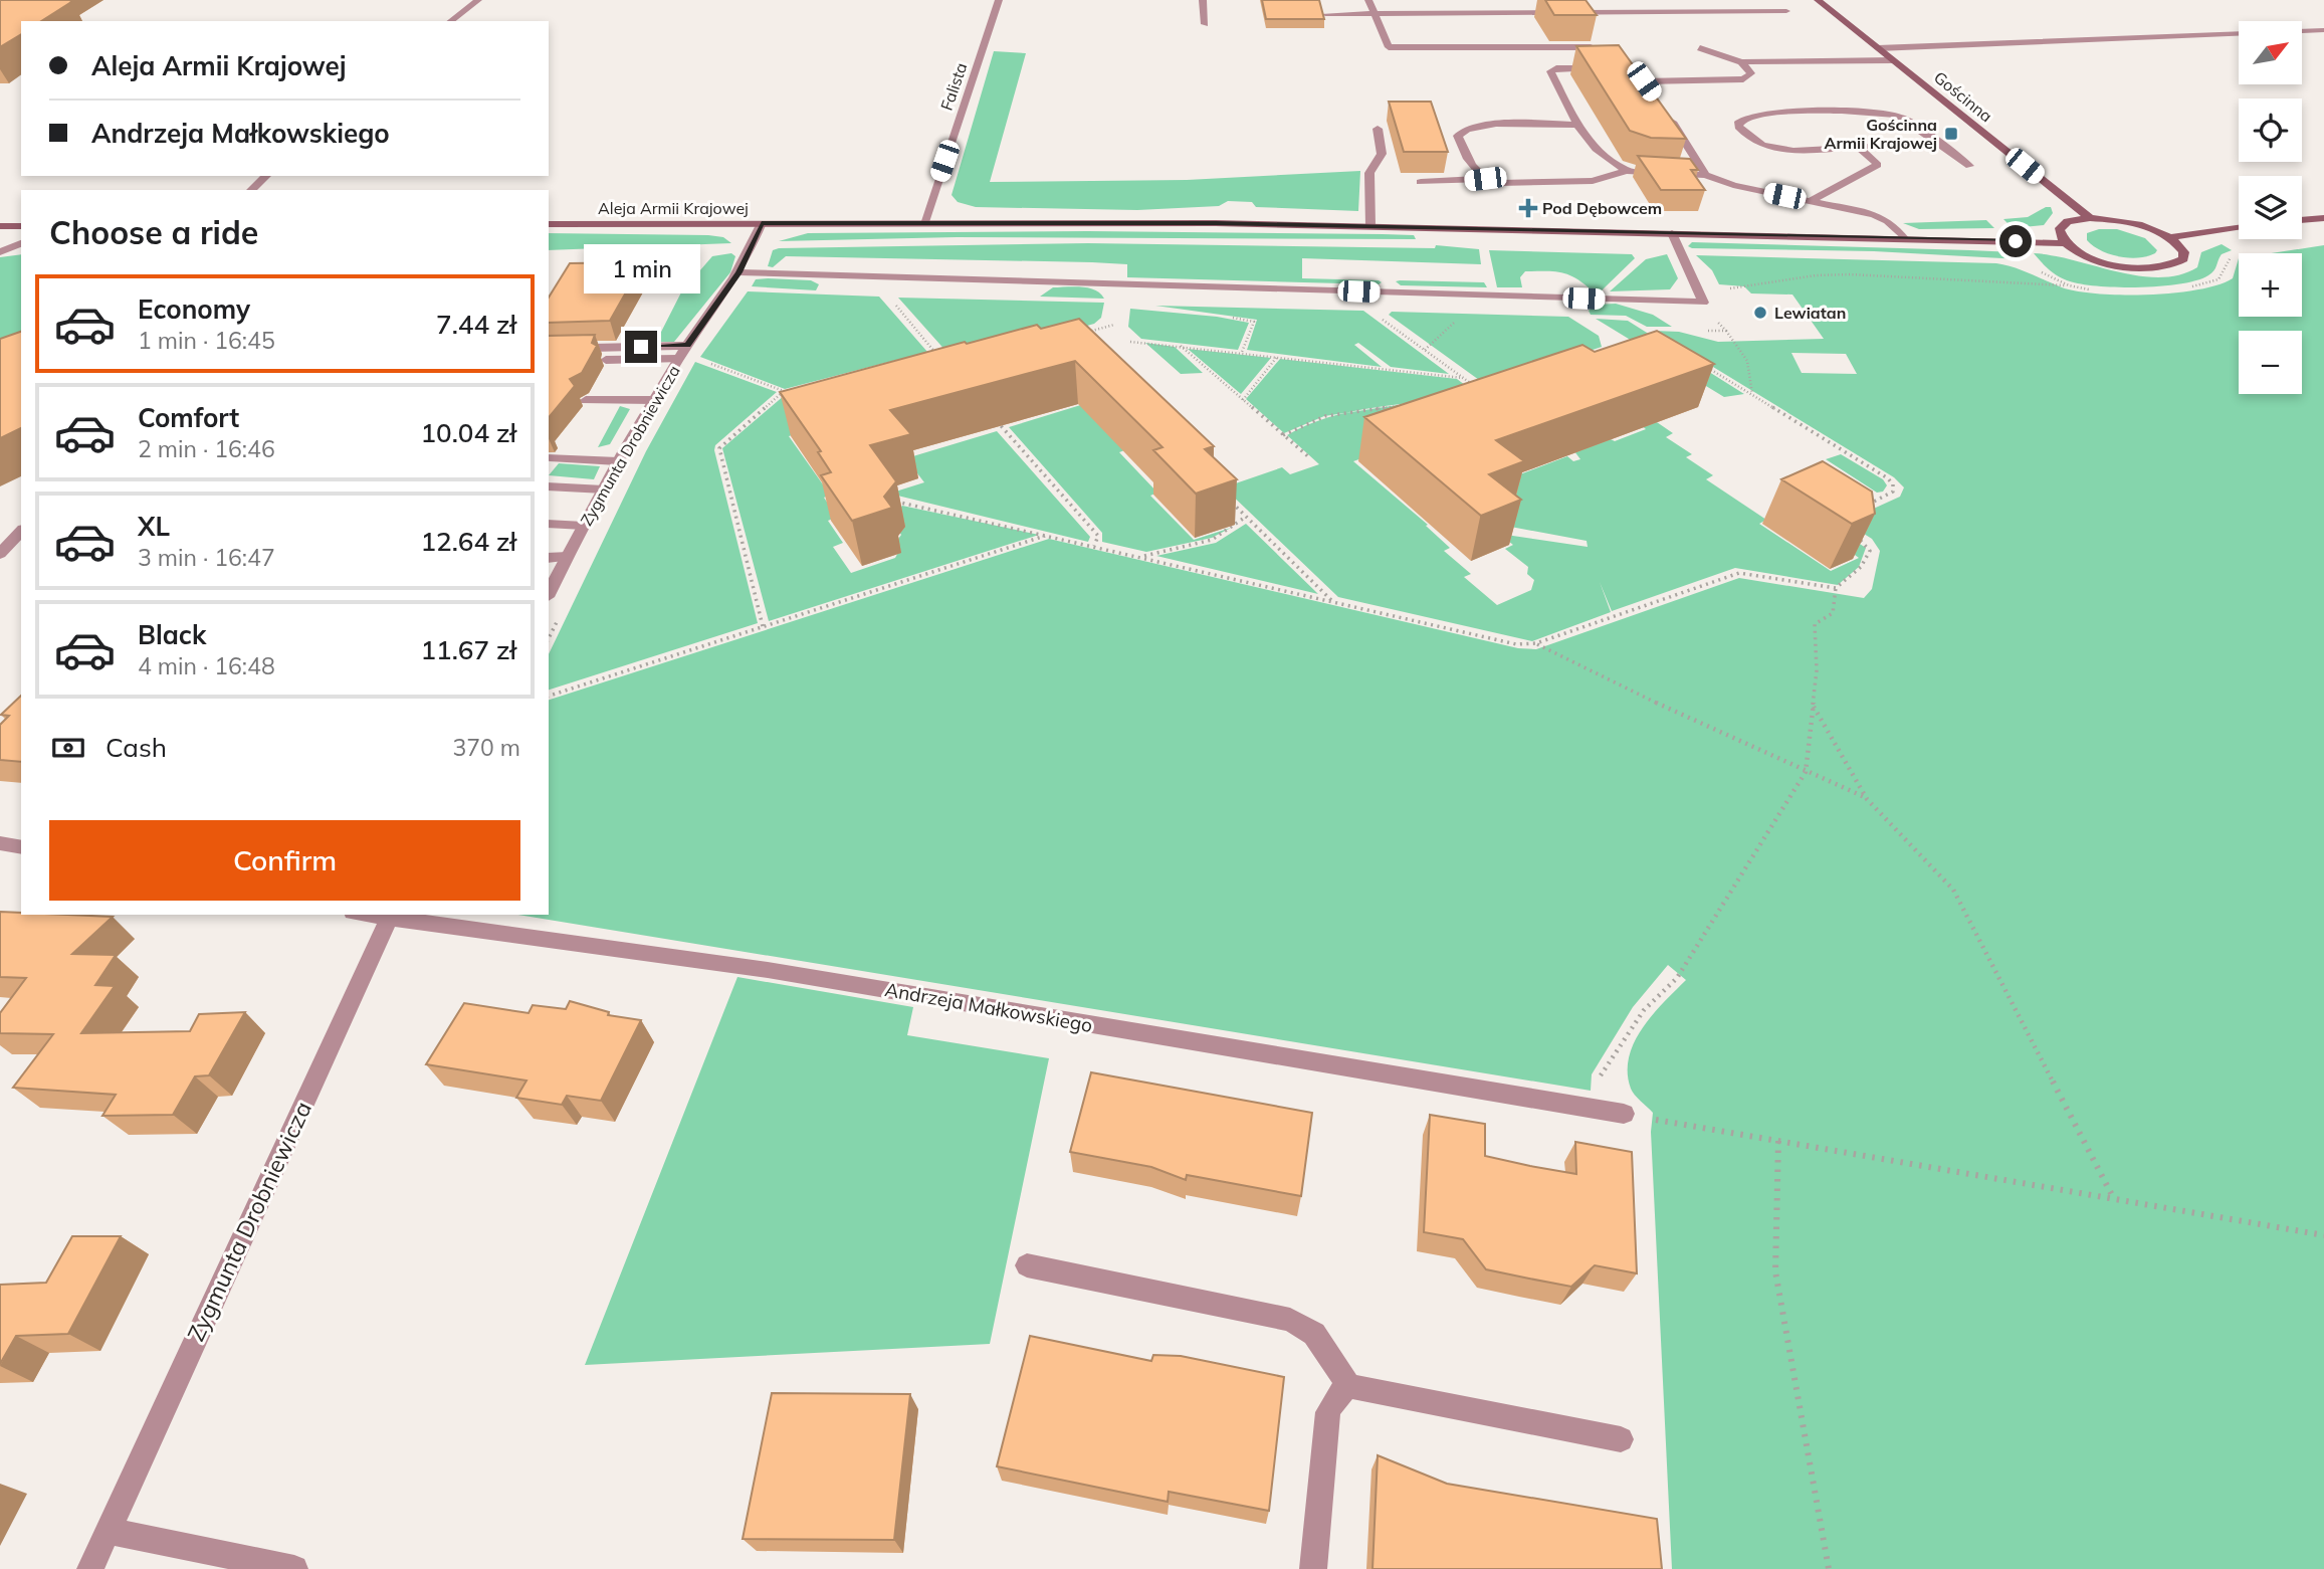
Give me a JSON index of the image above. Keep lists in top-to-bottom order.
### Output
{
  "streets": {
    "street": [
      "Falista",
      "Gościnna",
      "Aleja Armii Krajowej",
      "Zygmunta Drobniewicza",
      "Andrzeja Małkowskiego"
    ]
  },
  "crossings": [
    ["Falista", "Aleja Armii Krajowej"],
    ["Aleja Armii Krajowej", "Zygmunta Drobniewicza"],
    ["Zygmunta Drobniewicza", "Andrzeja Małkowskiego"]
  ],
  "places": {
    "transit": ["Gościnna Armii Krajowej"],
    "health": ["Pod Dębowcem"],
    "other": ["Lewiatan"]
  },
  "north": "top right",
  "page": {
    "map_buttons": ["+", "−"],
    "banner": ["Aleja Armii Krajowej", "Andrzeja Małkowskiego"],
    "heading": "Choose a ride",
    "bubble": "1 min",
    "list": [
      {
        "name": "Economy",
        "note": "1 min · 16:45",
        "value": "7.44 zł"
      },
      {
        "name": "Comfort",
        "note": "2 min · 16:46",
        "value": "10.04 zł"
      },
      {
        "name": "XL",
        "note": "3 min · 16:47",
        "value": "12.64 zł"
      },
      {
        "name": "Black",
        "note": "4 min · 16:48",
        "value": "11.67 zł"
      }
    ],
    "pay": ["Cash", "370 m"],
    "buttons": "Confirm"
  }
}
